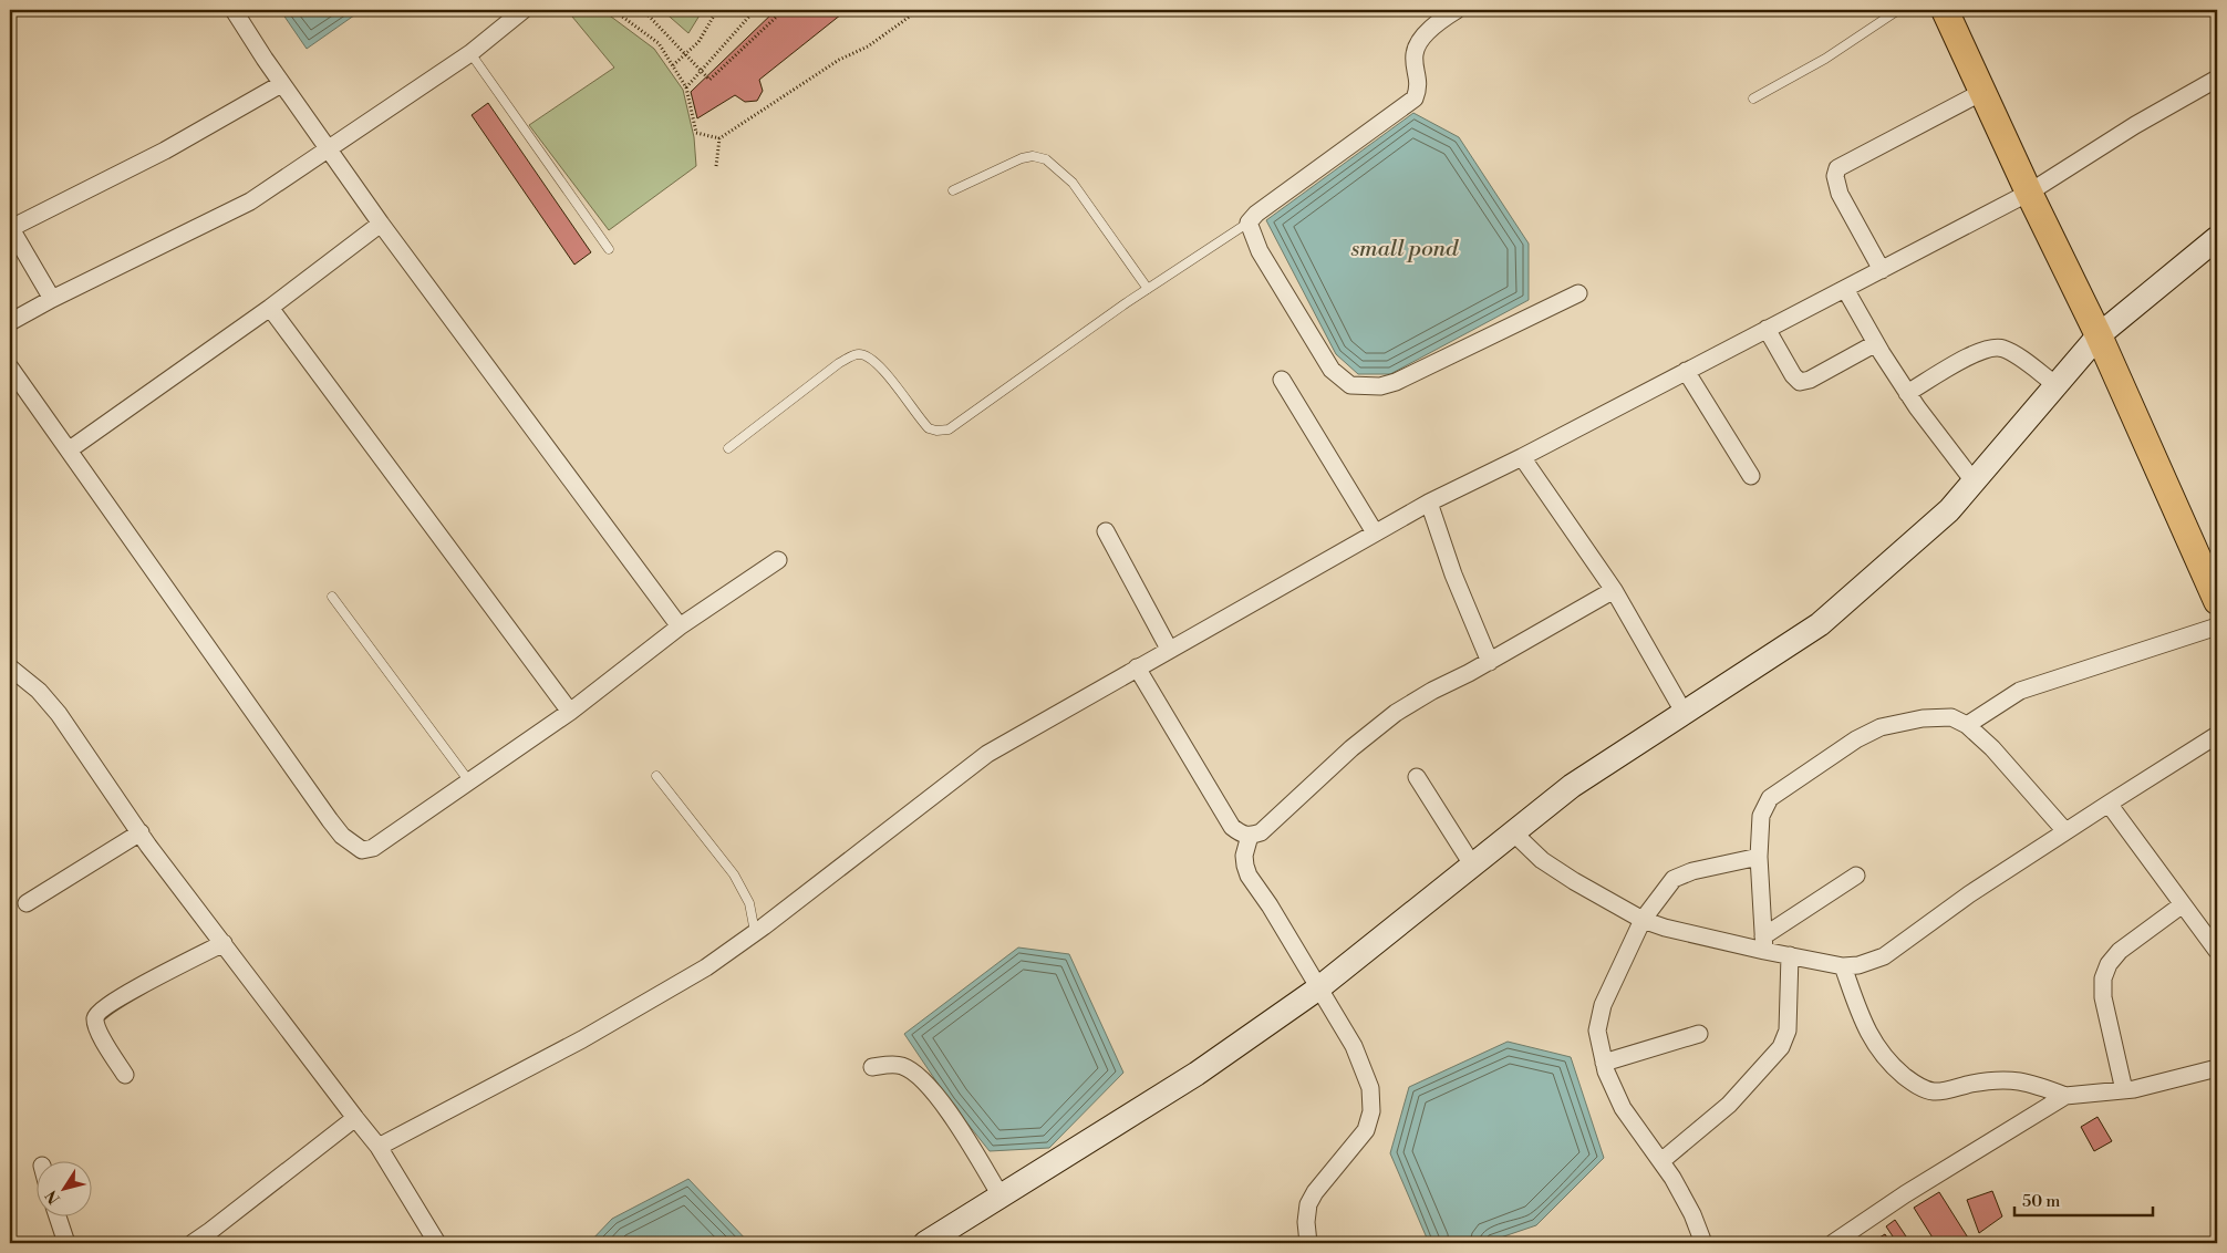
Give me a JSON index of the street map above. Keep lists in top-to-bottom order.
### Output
{
  "water": ["small pond"],
  "scale_bar": "50 m",
  "north": "bottom left"
}
